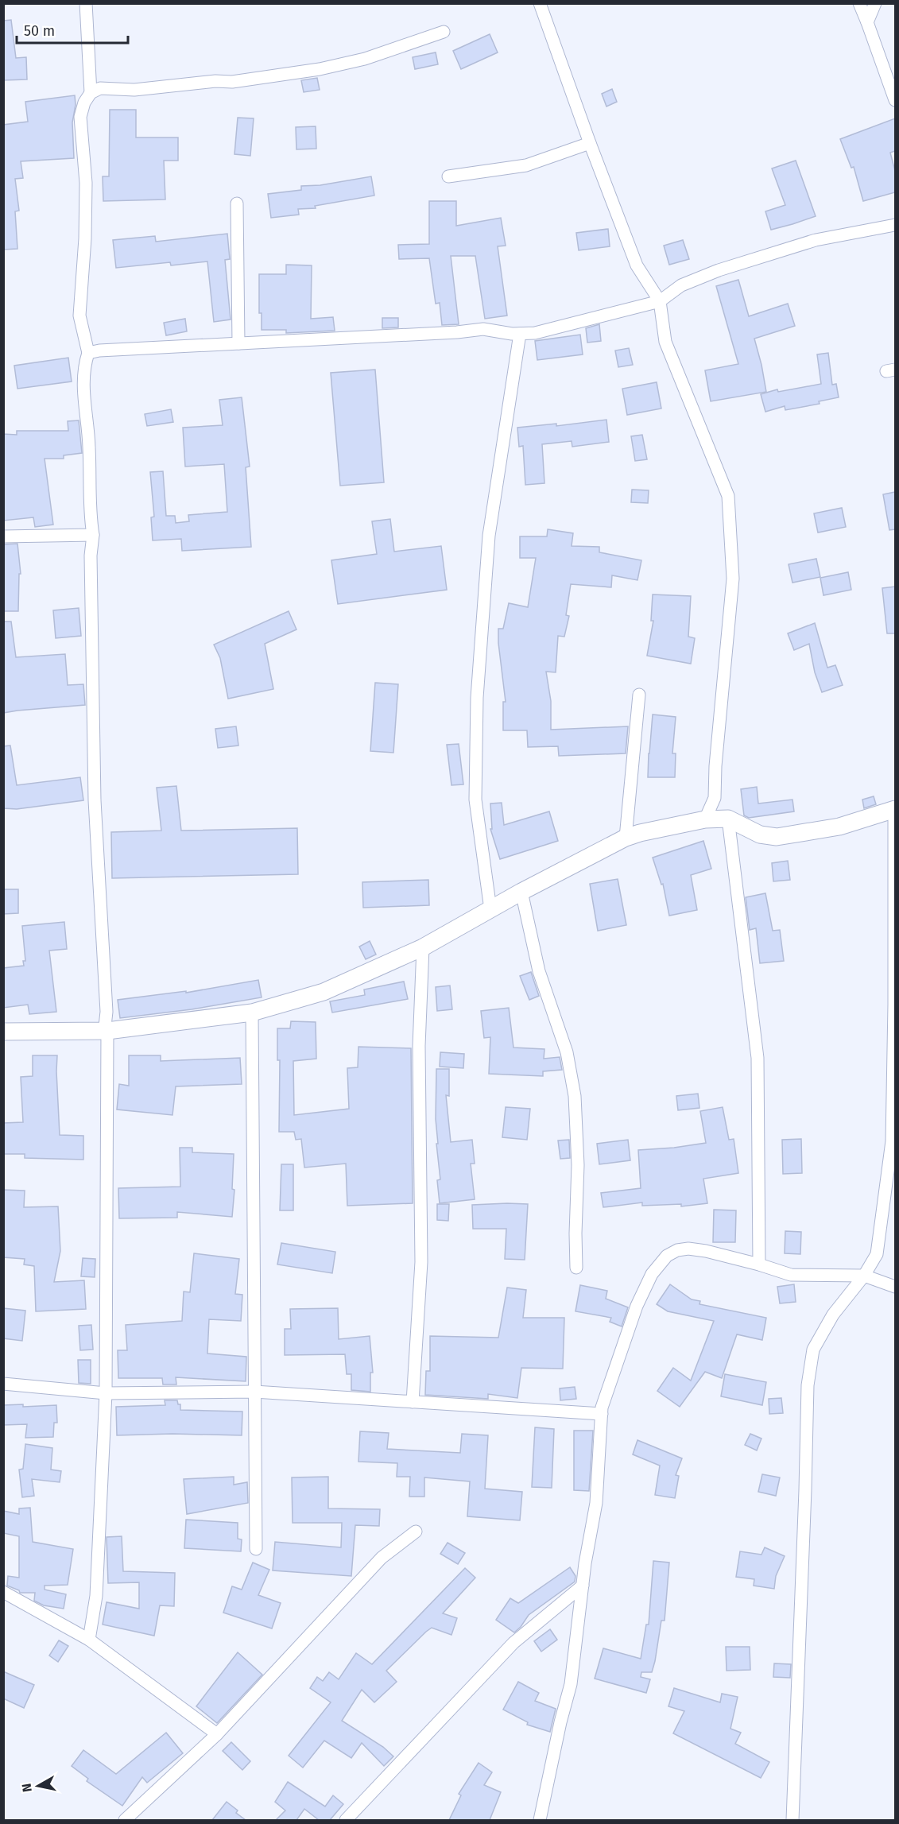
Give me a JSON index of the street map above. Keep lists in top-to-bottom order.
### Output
{
  "scale_bar": "50 m",
  "north": "left"
}
